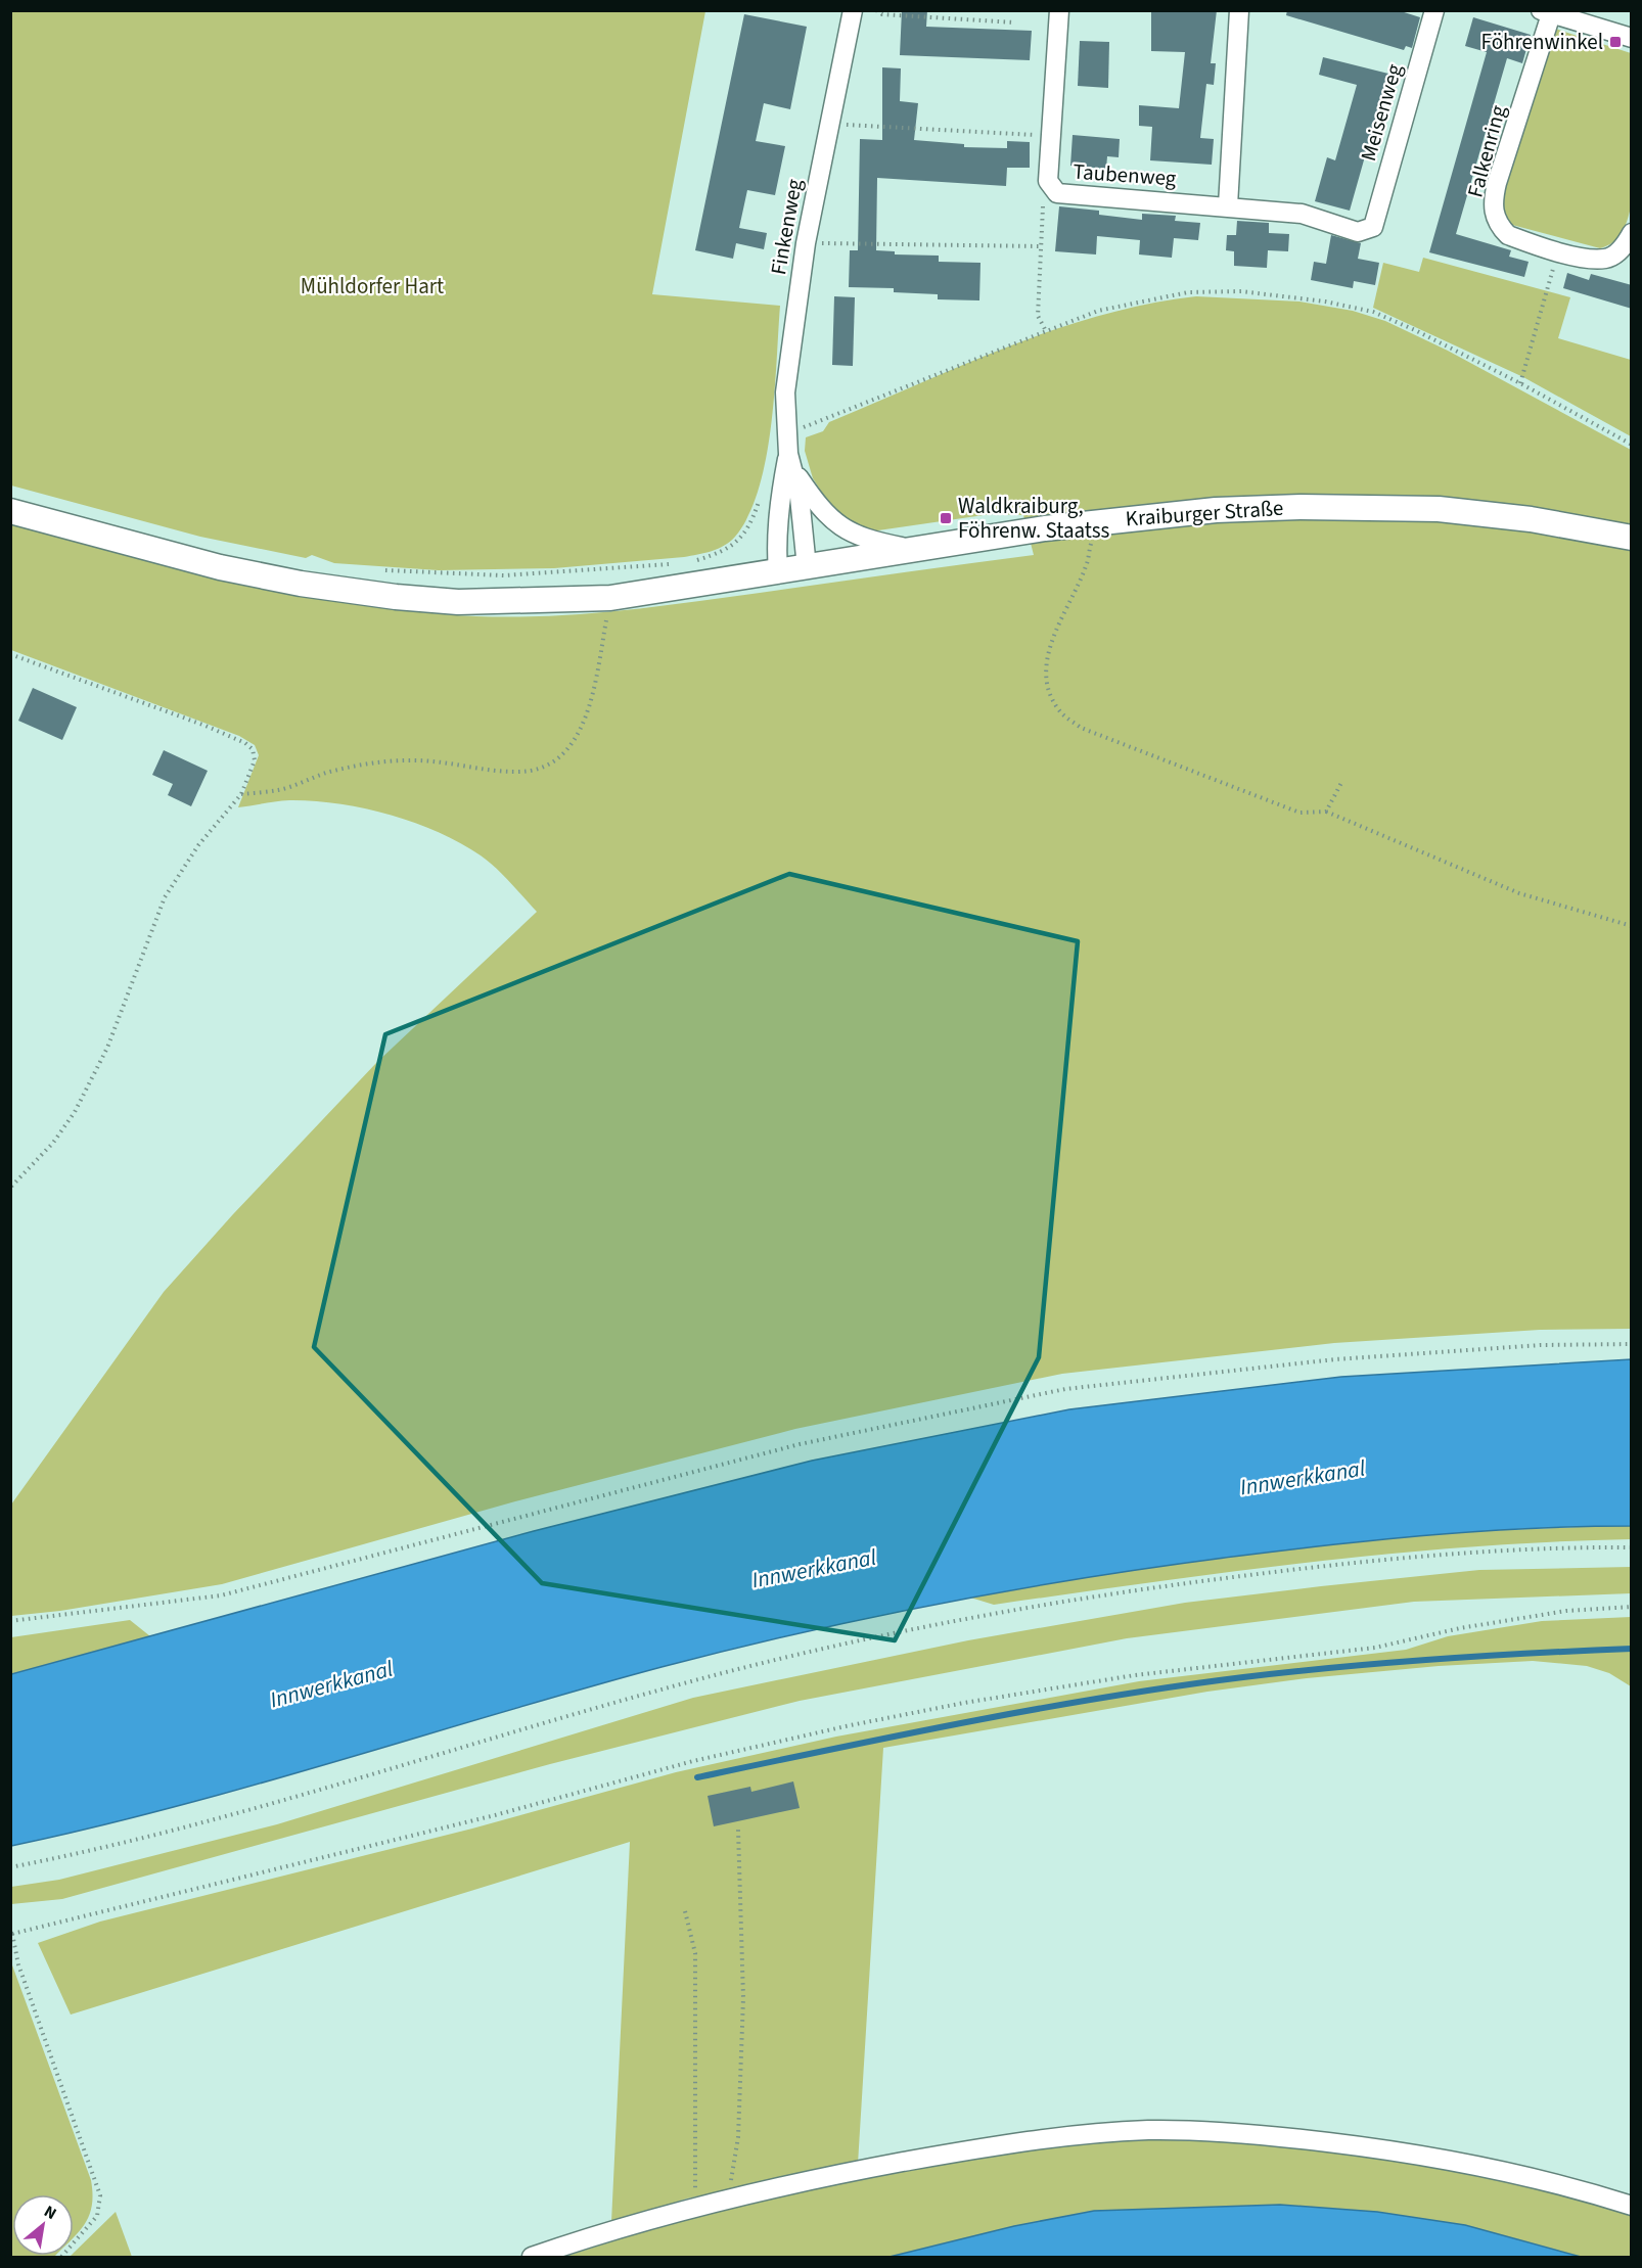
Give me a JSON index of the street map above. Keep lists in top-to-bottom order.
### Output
{
  "streets": {
    "main road": ["Kraiburger Straße"],
    "street": [
      "Meisenweg",
      "Falkenring",
      "Taubenweg",
      "Finkenweg"
    ]
  },
  "crossings": [
    ["Meisenweg", "Taubenweg"],
    ["Finkenweg", "Kraiburger Straße"]
  ],
  "water": ["Innwerkkanal"],
  "parks": ["Mühldorfer Hart"],
  "places": {
    "transit": ["Föhrenwinkel", "Waldkraiburg, Föhrenw. Staatss"]
  },
  "north": "top right"
}
